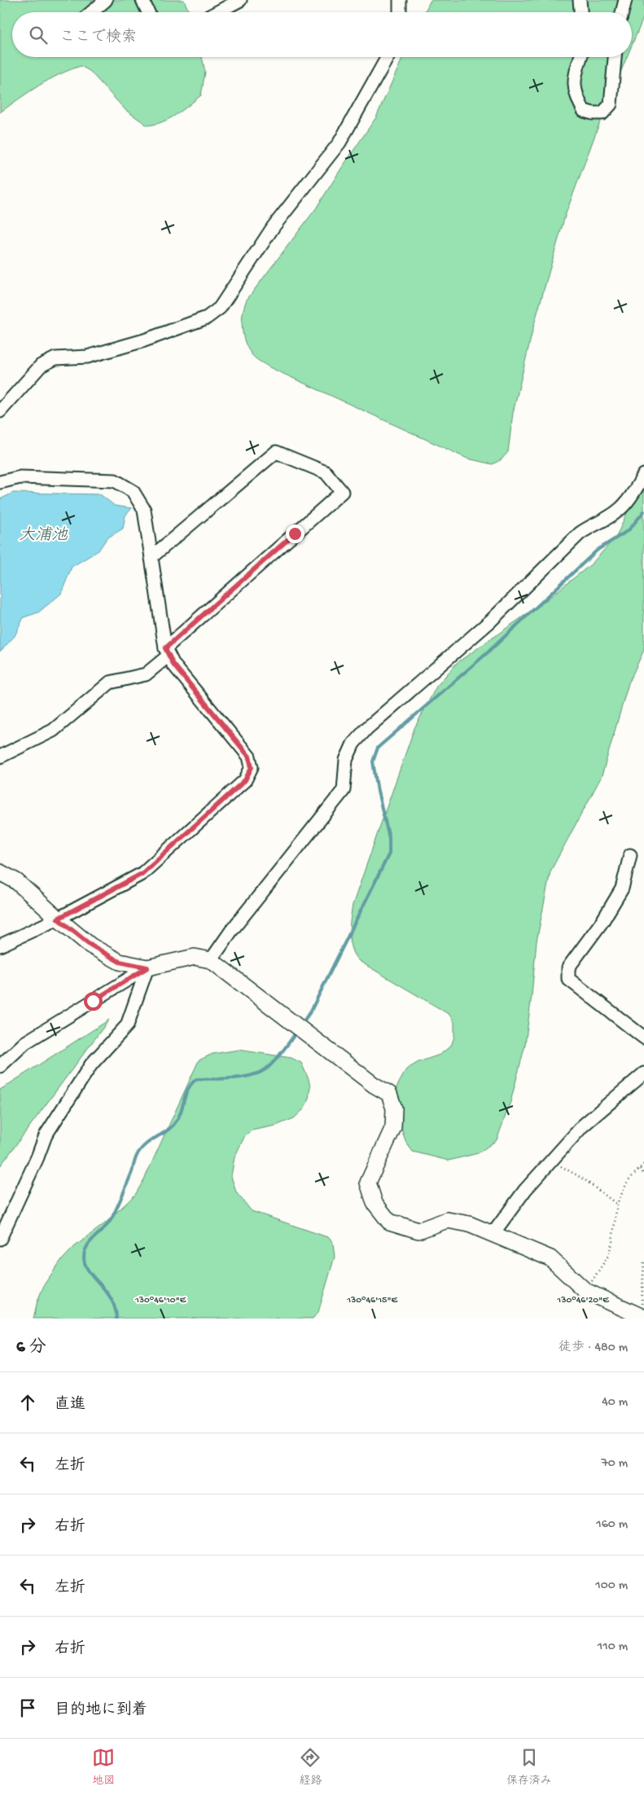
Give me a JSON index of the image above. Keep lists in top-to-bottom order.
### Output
{
  "water": ["大浦池"],
  "page": {
    "search": "ここで検索",
    "heading": ["6 分", "徒歩 · 480 m"],
    "list": [
      ["直進", "40 m"],
      ["左折", "70 m"],
      ["右折", "160 m"],
      ["左折", "100 m"],
      ["右折", "110 m"],
      "目的地に到着"
    ],
    "nav": ["地図", "経路", "保存済み"]
  },
  "coordinates": ["130°46'10\"E", "130°46'15\"E", "130°46'20\"E"]
}
